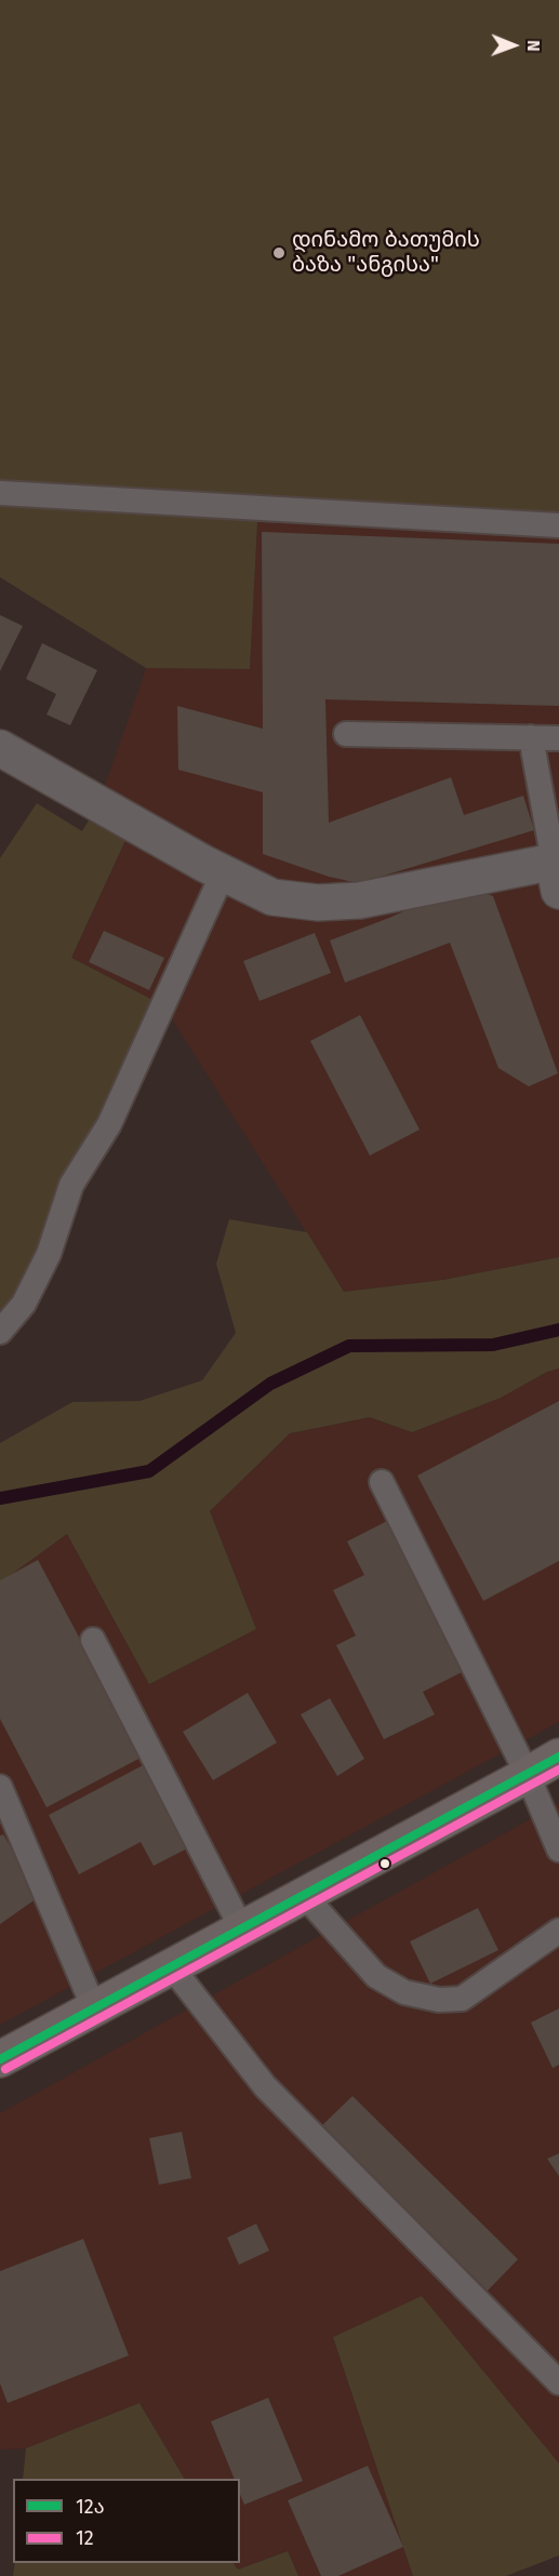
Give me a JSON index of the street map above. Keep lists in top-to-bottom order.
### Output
{
  "places": ["დინამო ბათუმის ბაზა \"ანგისა\""],
  "lines": ["transit line 12ა", "transit line 12"],
  "legend": ["12ა", "12"],
  "north": "right"
}
